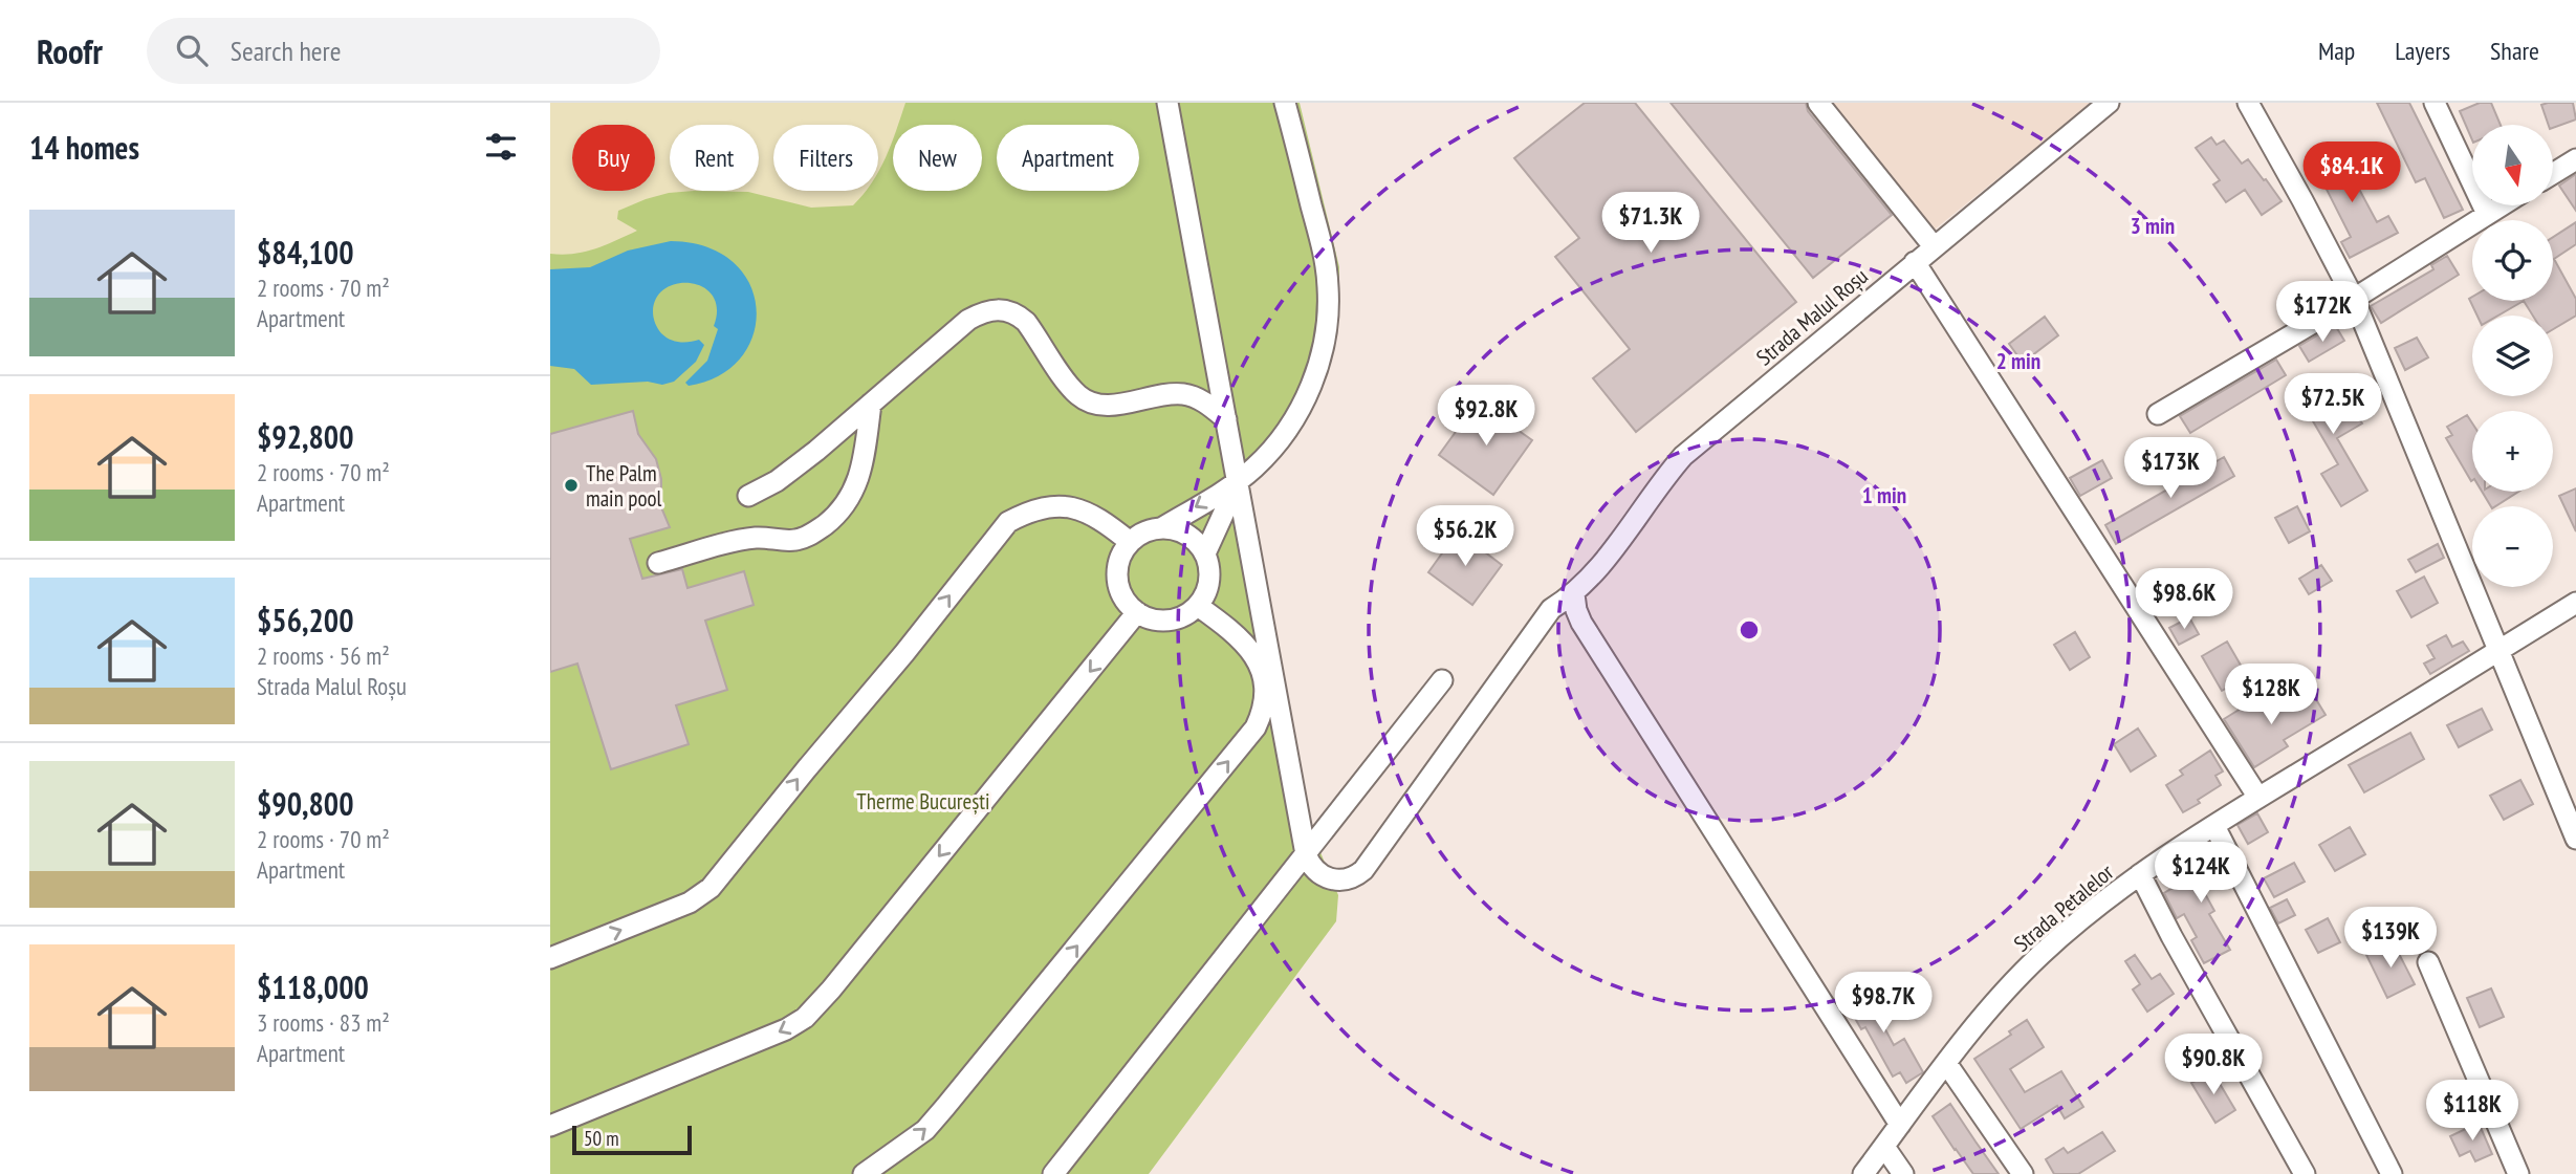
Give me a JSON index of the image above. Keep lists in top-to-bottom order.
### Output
{
  "streets": {
    "street": ["Strada Malul Roșu", "Strada Petalelor"]
  },
  "parks": ["Therme București"],
  "places": ["The Palm main pool"],
  "scale_bar": "50 m",
  "north": "bottom",
  "page": {
    "header": "Roofr",
    "search": "Search here",
    "nav": ["Map", "Layers", "Share"],
    "heading": "14 homes",
    "map_buttons": ["+", "−"],
    "chip": [
      "Buy",
      "Rent",
      "Filters",
      "New",
      "Apartment"
    ],
    "price": [
      "$84.1K",
      "$71.3K",
      "$172K",
      "$72.5K",
      "$92.8K",
      "$173K",
      "$56.2K",
      "$98.6K",
      "$128K",
      "$124K",
      "$139K",
      "$98.7K",
      "$90.8K",
      "$118K"
    ],
    "list": [
      {
        "name": "$84,100",
        "note": "2 rooms · 70 m² · Apartment"
      },
      {
        "name": "$92,800",
        "note": "2 rooms · 70 m² · Apartment"
      },
      {
        "name": "$56,200",
        "note": "2 rooms · 56 m² · Strada Malul Roșu"
      },
      {
        "name": "$90,800",
        "note": "2 rooms · 70 m² · Apartment"
      },
      {
        "name": "$118,000",
        "note": "3 rooms · 83 m² · Apartment"
      }
    ],
    "scale": "50 m"
  },
  "rings": ["3 min", "2 min", "1 min"]
}
